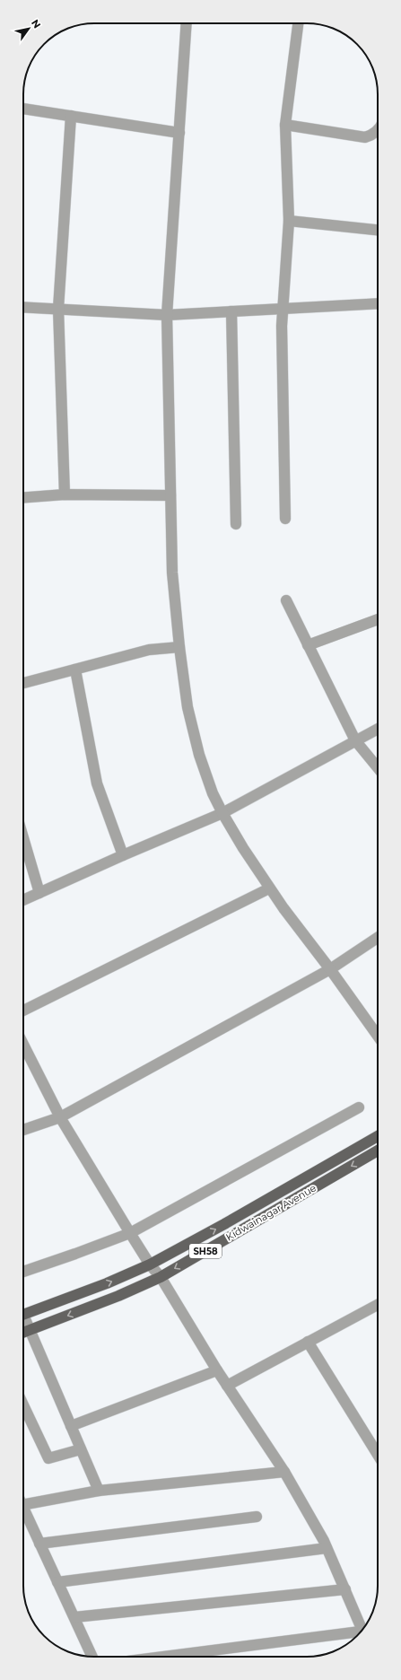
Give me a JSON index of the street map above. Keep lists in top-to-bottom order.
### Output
{
  "streets": {
    "main road": ["Kidwainagar Avenue", "SH58"]
  },
  "north": "top right"
}
